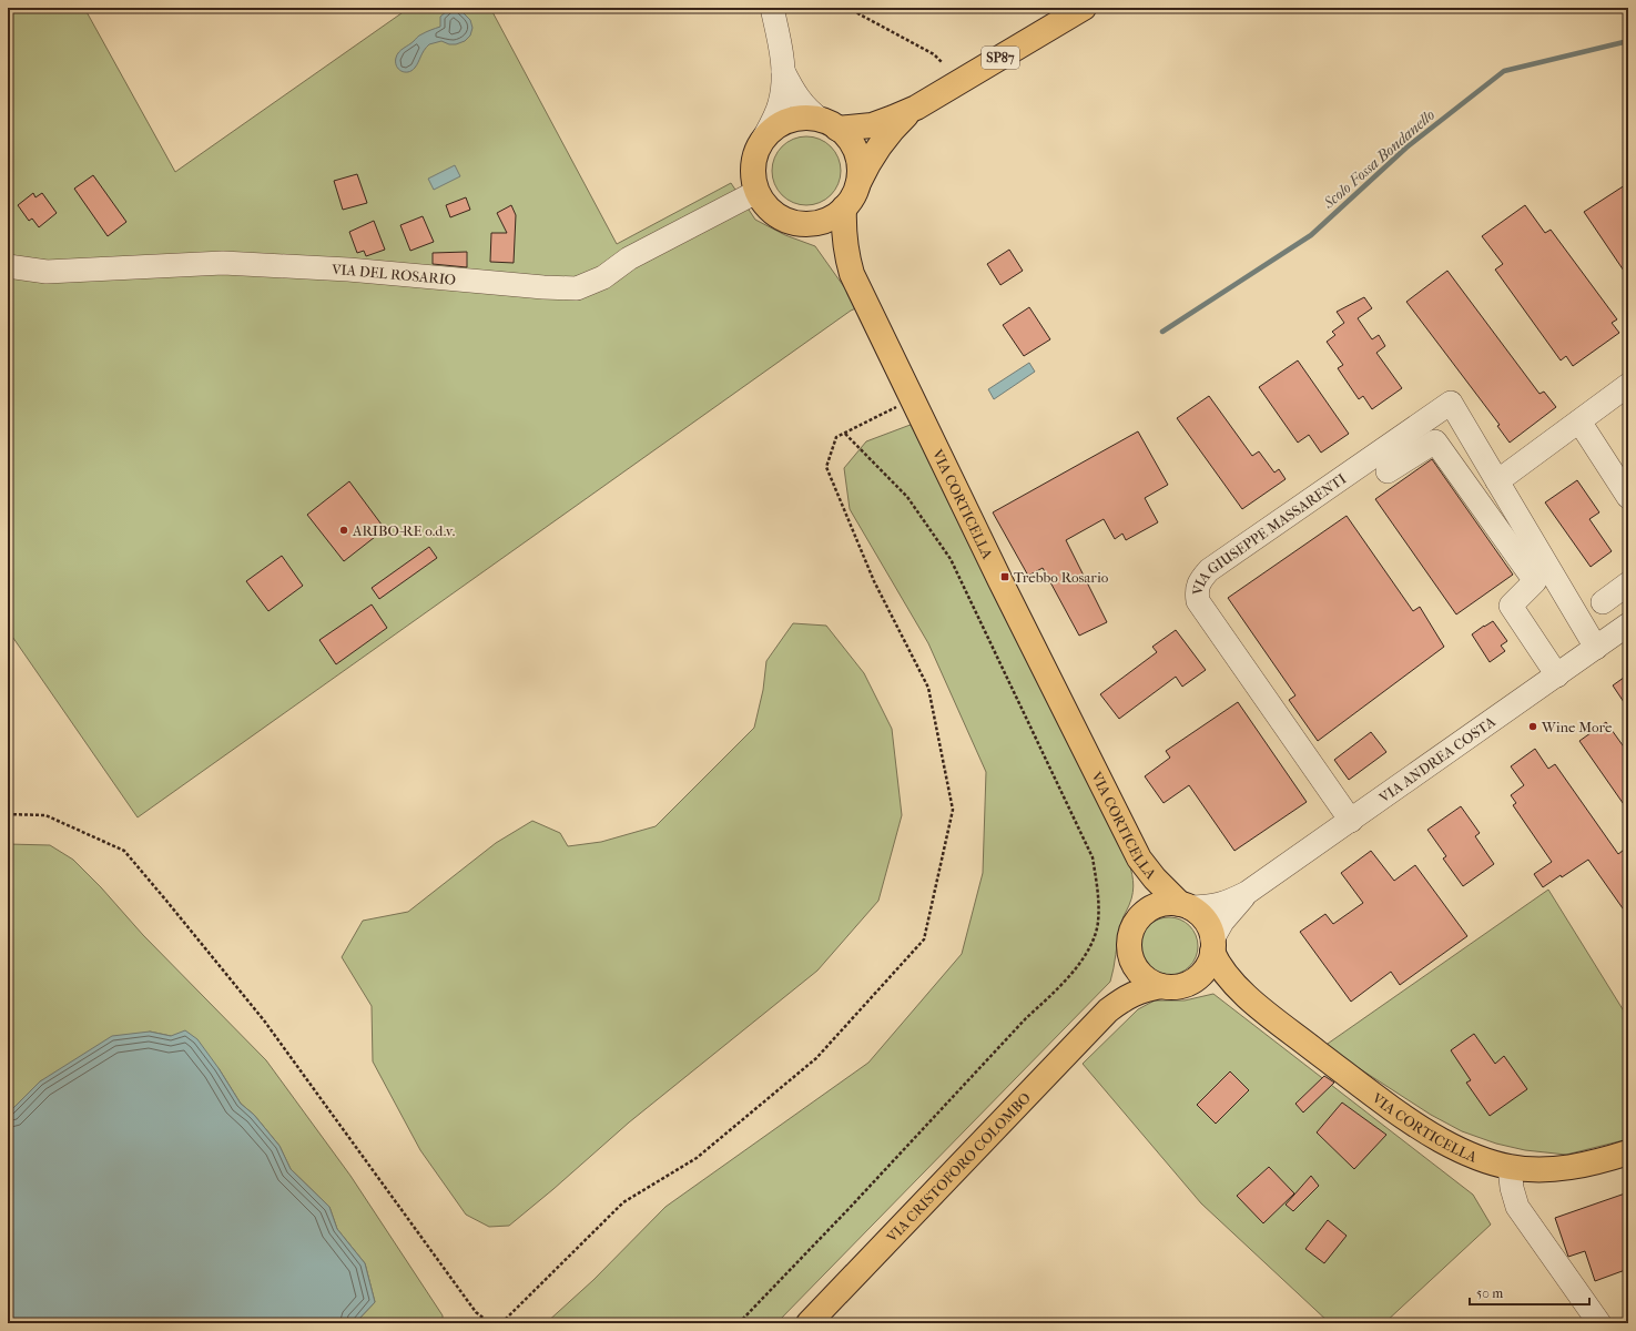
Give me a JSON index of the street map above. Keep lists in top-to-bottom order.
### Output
{
  "streets": {
    "main road": ["SP87", "VIA CORTICELLA", "VIA CRISTOFORO COLOMBO"],
    "street": ["VIA DEL ROSARIO", "VIA GIUSEPPE MASSARENTI", "VIA ANDREA COSTA"]
  },
  "crossings": [
    ["SP87", "VIA DEL ROSARIO"],
    ["SP87", "VIA CORTICELLA"],
    ["VIA DEL ROSARIO", "VIA CORTICELLA"],
    ["VIA CORTICELLA", "VIA ANDREA COSTA"],
    ["VIA CORTICELLA", "VIA CRISTOFORO COLOMBO"],
    ["VIA GIUSEPPE MASSARENTI", "VIA ANDREA COSTA"],
    ["VIA ANDREA COSTA", "VIA CRISTOFORO COLOMBO"]
  ],
  "water": ["Scolo Fossa Bondanello"],
  "places": {
    "other": ["ARIBO-RE o.d.v.", "Wine More"],
    "transit": ["Trebbo Rosario"]
  },
  "scale_bar": "50 m"
}
